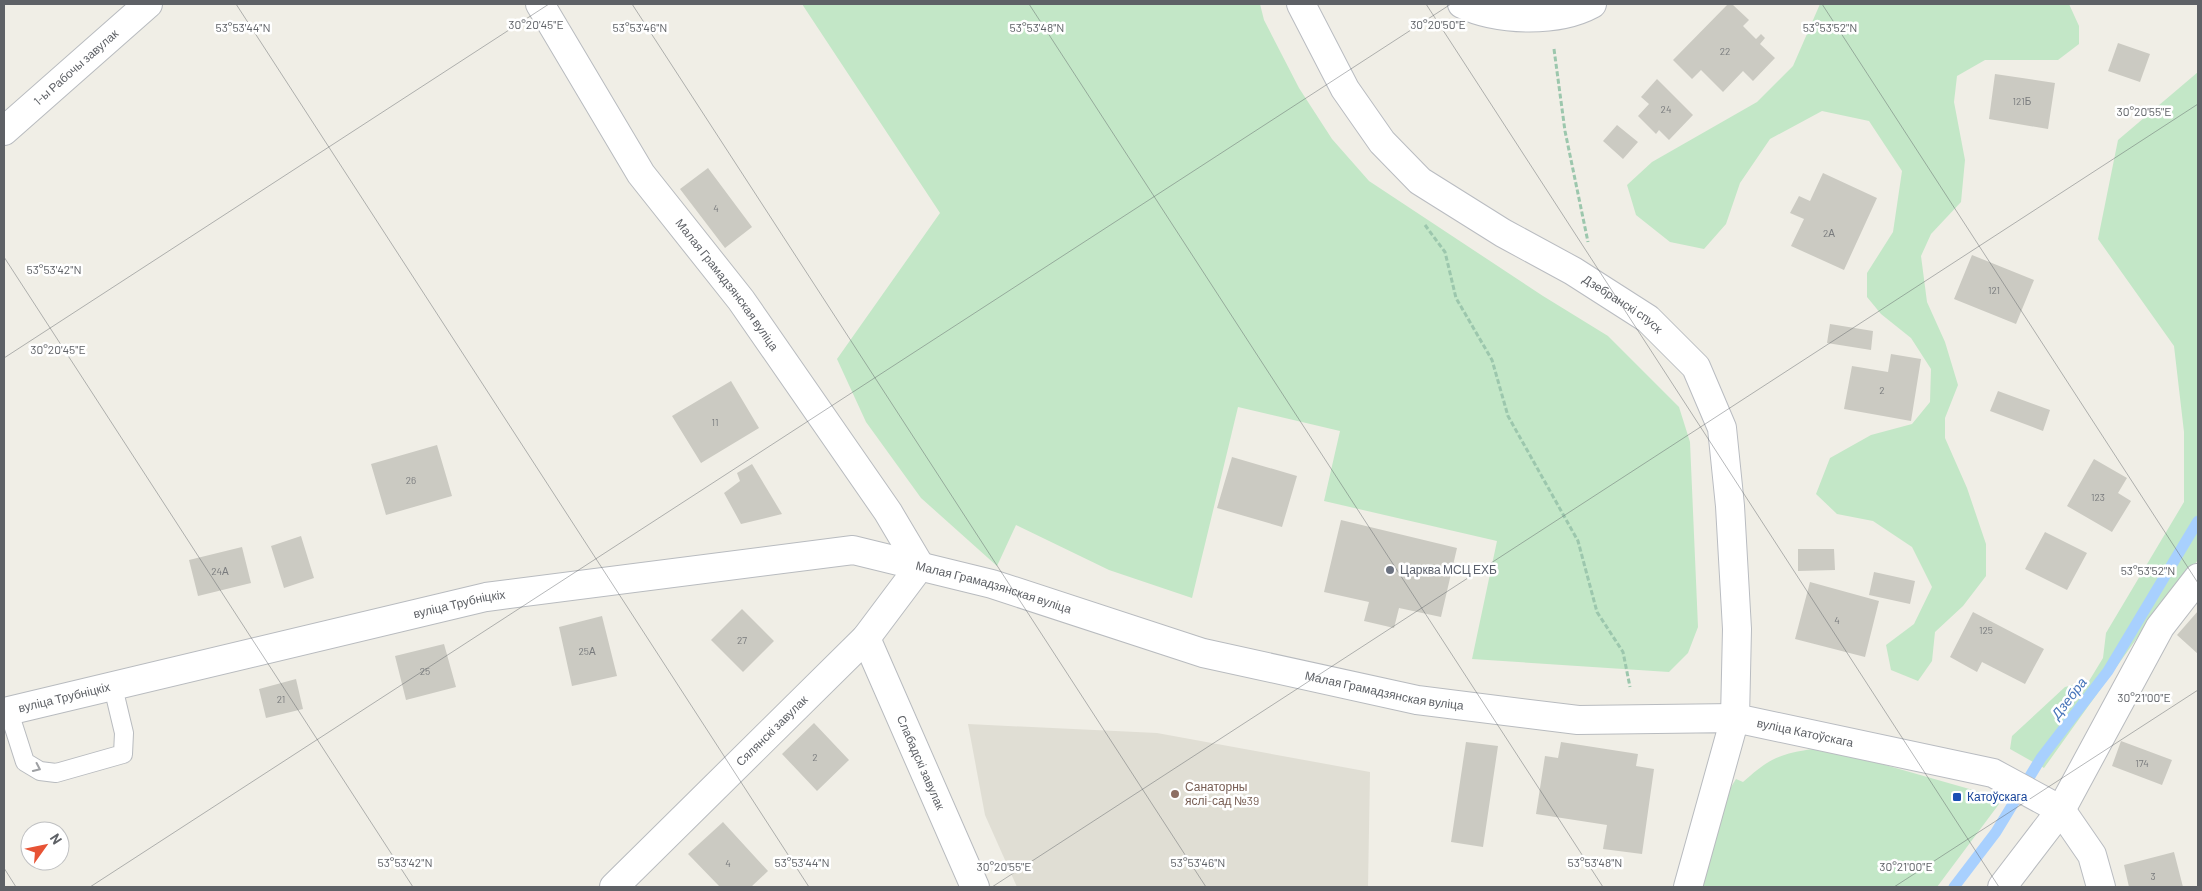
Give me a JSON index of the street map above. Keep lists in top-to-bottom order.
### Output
{
  "streets": {
    "street": [
      "1-ы Рабочы завулак",
      "Малая Грамадзянская вуліца",
      "Дзебранскі спуск",
      "вуліца Трубніцкіх",
      "Сялянскі завулак",
      "вуліца Катоўскага",
      "Слабадскі завулак"
    ]
  },
  "crossings": [
    ["Малая Грамадзянская вуліца", "Дзебранскі спуск"],
    ["Малая Грамадзянская вуліца", "вуліца Трубніцкіх"],
    ["Малая Грамадзянская вуліца", "Сялянскі завулак"],
    ["Малая Грамадзянская вуліца", "вуліца Катоўскага"],
    ["Дзебранскі спуск", "вуліца Катоўскага"],
    ["вуліца Трубніцкіх", "Сялянскі завулак"],
    ["Сялянскі завулак", "Слабадскі завулак"]
  ],
  "water": ["Дзебра"],
  "places": {
    "other": ["Царква МСЦ ЕХБ", "Санаторны яслі-сад №39"],
    "transit": ["Катоўскага"]
  },
  "house_numbers": [
    "22",
    "121Б",
    "24",
    "4",
    "2А",
    "121",
    "2",
    "11",
    "26",
    "123",
    "24А",
    "4",
    "125",
    "27",
    "25А",
    "25",
    "21",
    "2",
    "174",
    "4",
    "3"
  ],
  "north": "top right",
  "coordinates": [
    "30°20'45\"E",
    "30°20'50\"E",
    "53°53'52\"N",
    "53°53'44\"N",
    "53°53'46\"N",
    "53°53'48\"N",
    "30°20'55\"E",
    "53°53'42\"N",
    "30°21'00\"E"
  ]
}
